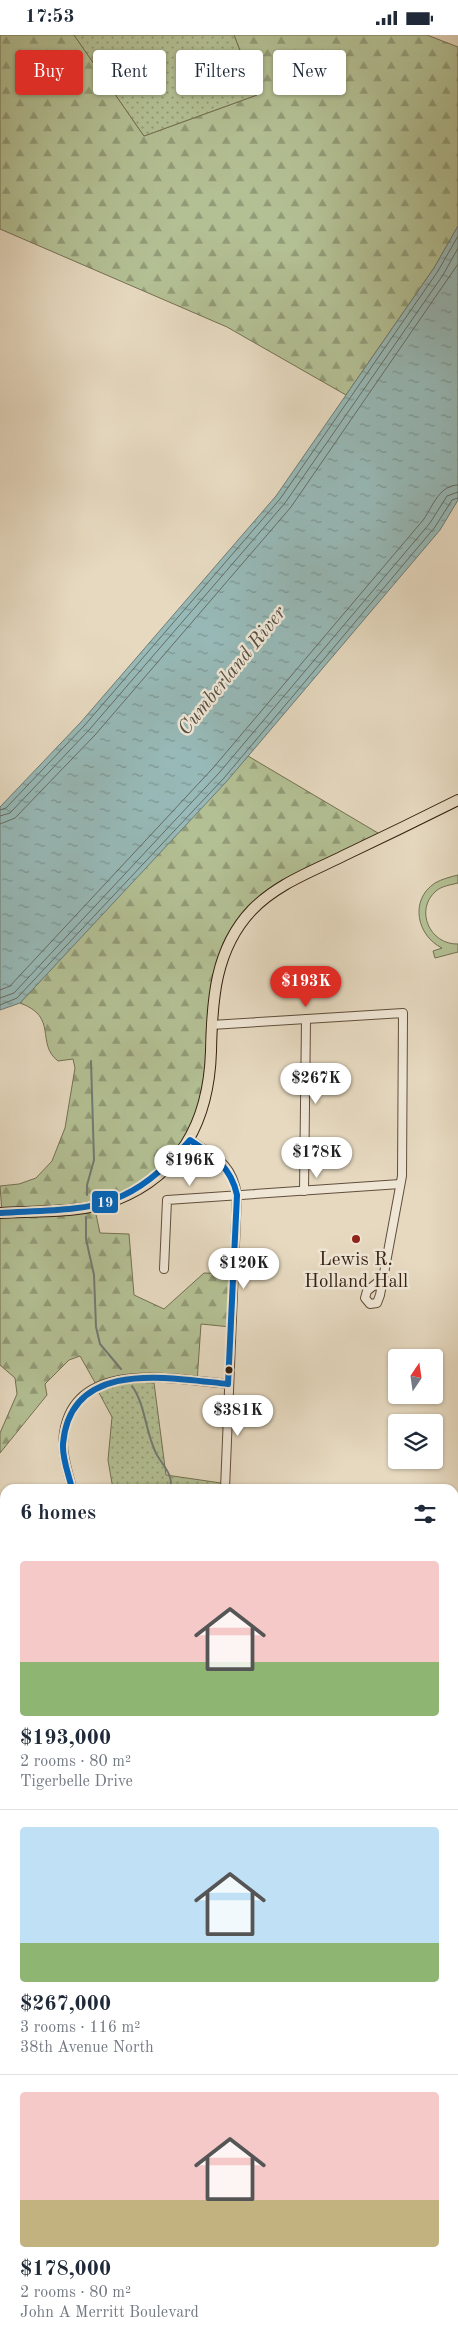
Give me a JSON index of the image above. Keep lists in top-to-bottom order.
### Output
{
  "water": ["Cumberland River"],
  "places": ["Lewis R. Holland Hall"],
  "lines": ["transit line 19"],
  "north": "top",
  "page": {
    "status": "17:53",
    "chip": [
      "Buy",
      "Rent",
      "Filters",
      "New"
    ],
    "price": [
      "$193K",
      "$267K",
      "$178K",
      "$196K",
      "$120K",
      "$381K"
    ],
    "heading": "6 homes",
    "list": [
      {
        "name": "$193,000",
        "note": "2 rooms · 80 m² · Tigerbelle Drive"
      },
      {
        "name": "$267,000",
        "note": "3 rooms · 116 m² · 38th Avenue North"
      },
      {
        "name": "$178,000",
        "note": "2 rooms · 80 m² · John A Merritt Boulevard"
      }
    ]
  }
}
